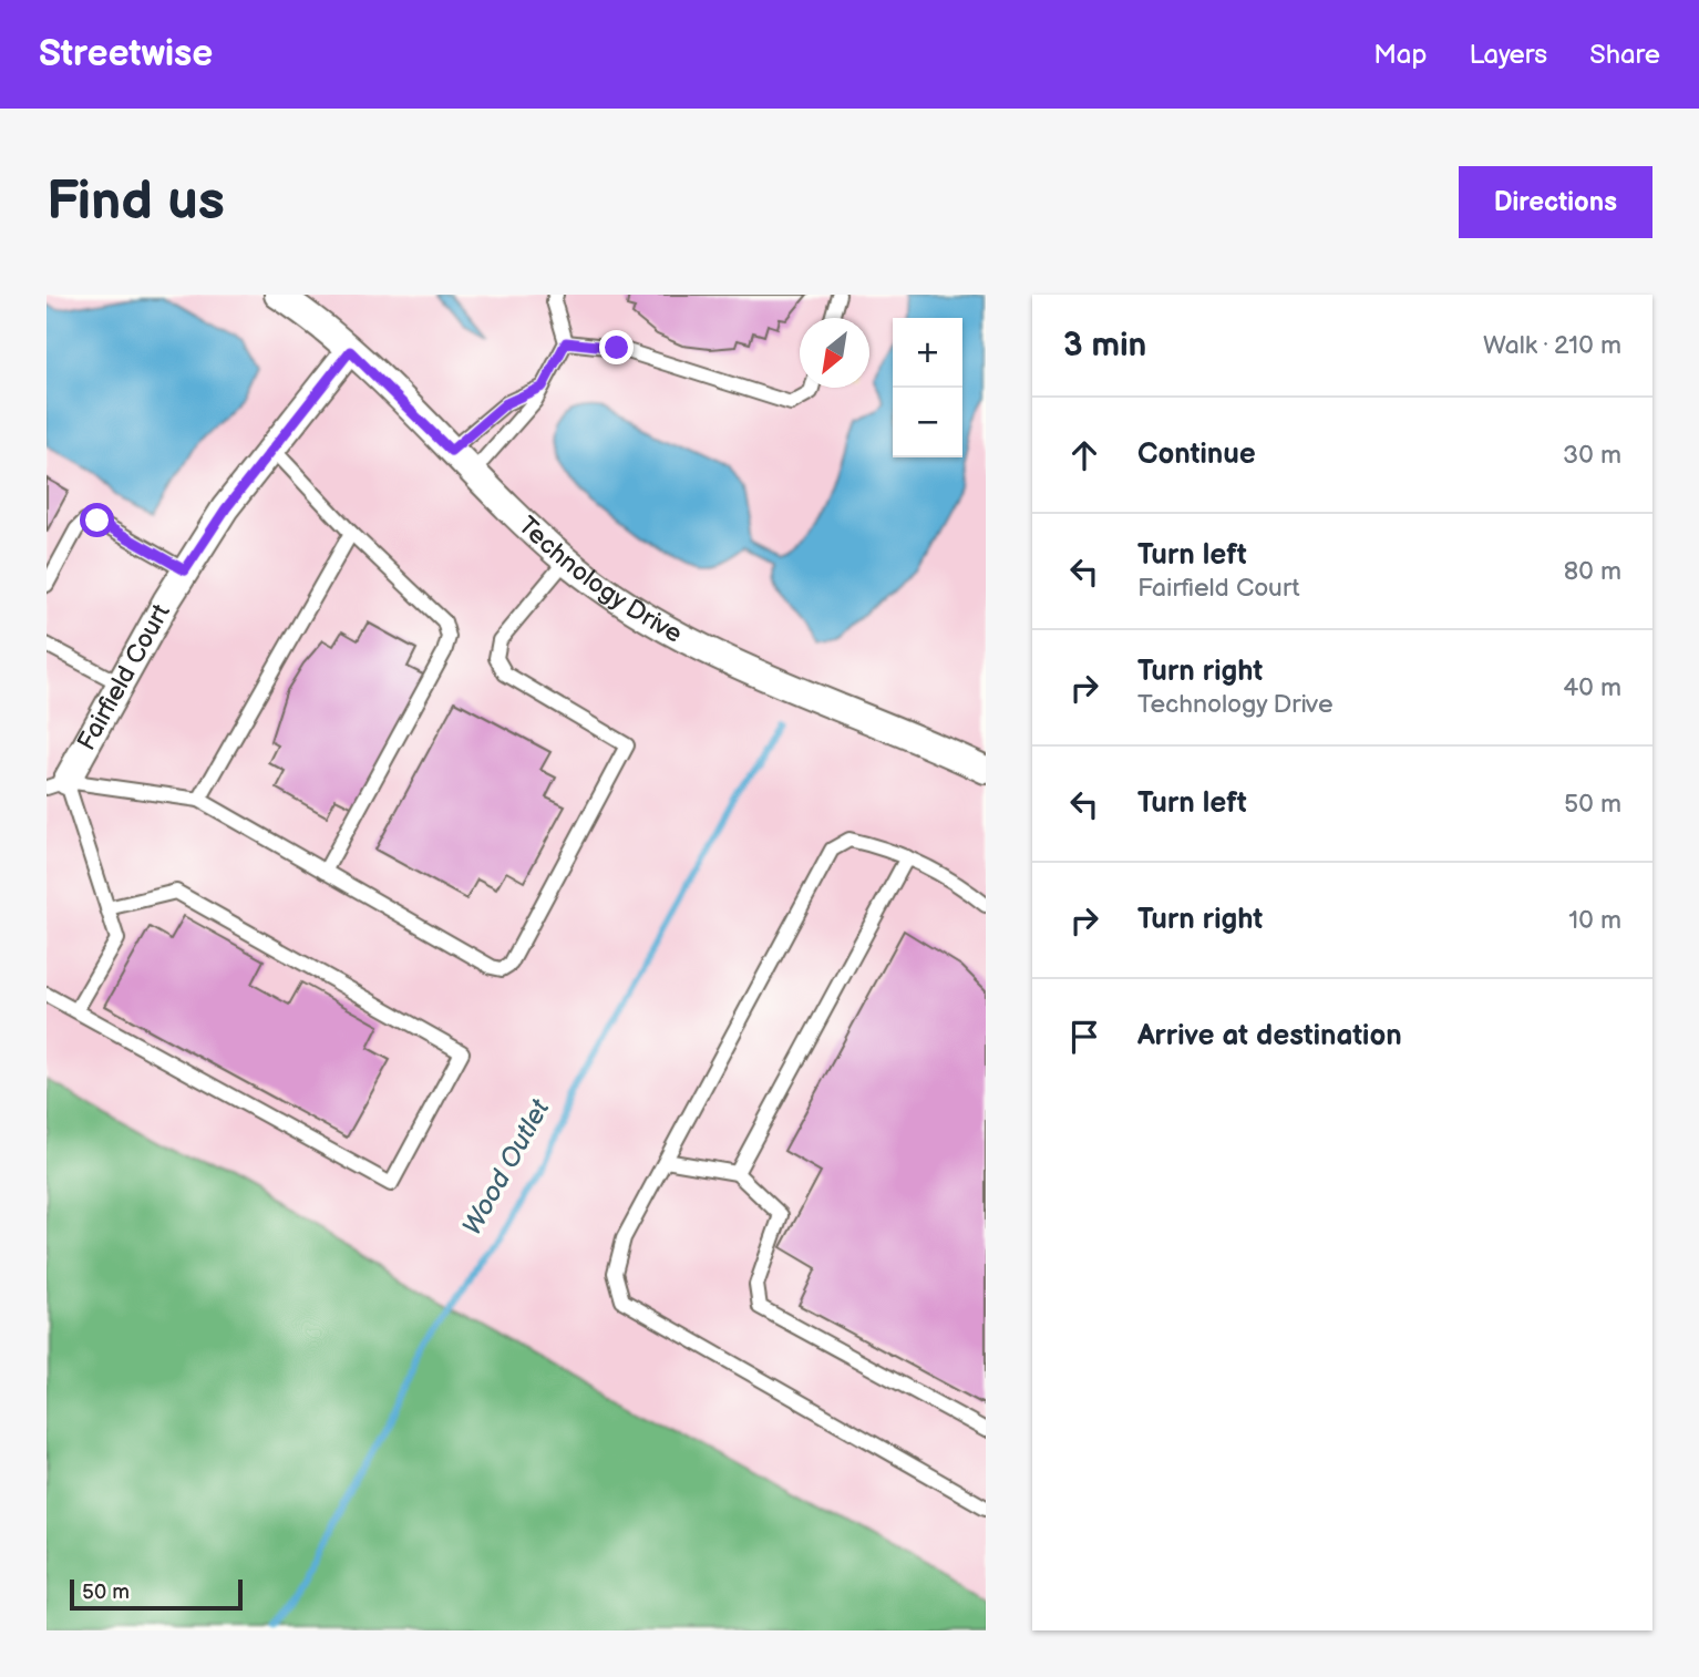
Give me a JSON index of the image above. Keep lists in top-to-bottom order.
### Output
{
  "streets": {
    "street": ["Technology Drive", "Fairfield Court"]
  },
  "crossings": [
    ["Technology Drive", "Fairfield Court"]
  ],
  "water": ["Wood Outlet"],
  "scale_bar": "50 m",
  "north": "bottom left",
  "page": {
    "header": "Streetwise",
    "nav": ["Map", "Layers", "Share"],
    "buttons": "Directions",
    "title": "Find us",
    "heading": ["3 min", "Walk · 210 m"],
    "map_buttons": ["+", "−"],
    "list": [
      ["Continue", "30 m"],
      ["Turn left", "Fairfield Court", "80 m"],
      ["Turn right", "Technology Drive", "40 m"],
      ["Turn left", "50 m"],
      ["Turn right", "10 m"],
      "Arrive at destination"
    ],
    "scale": "50 m"
  }
}
